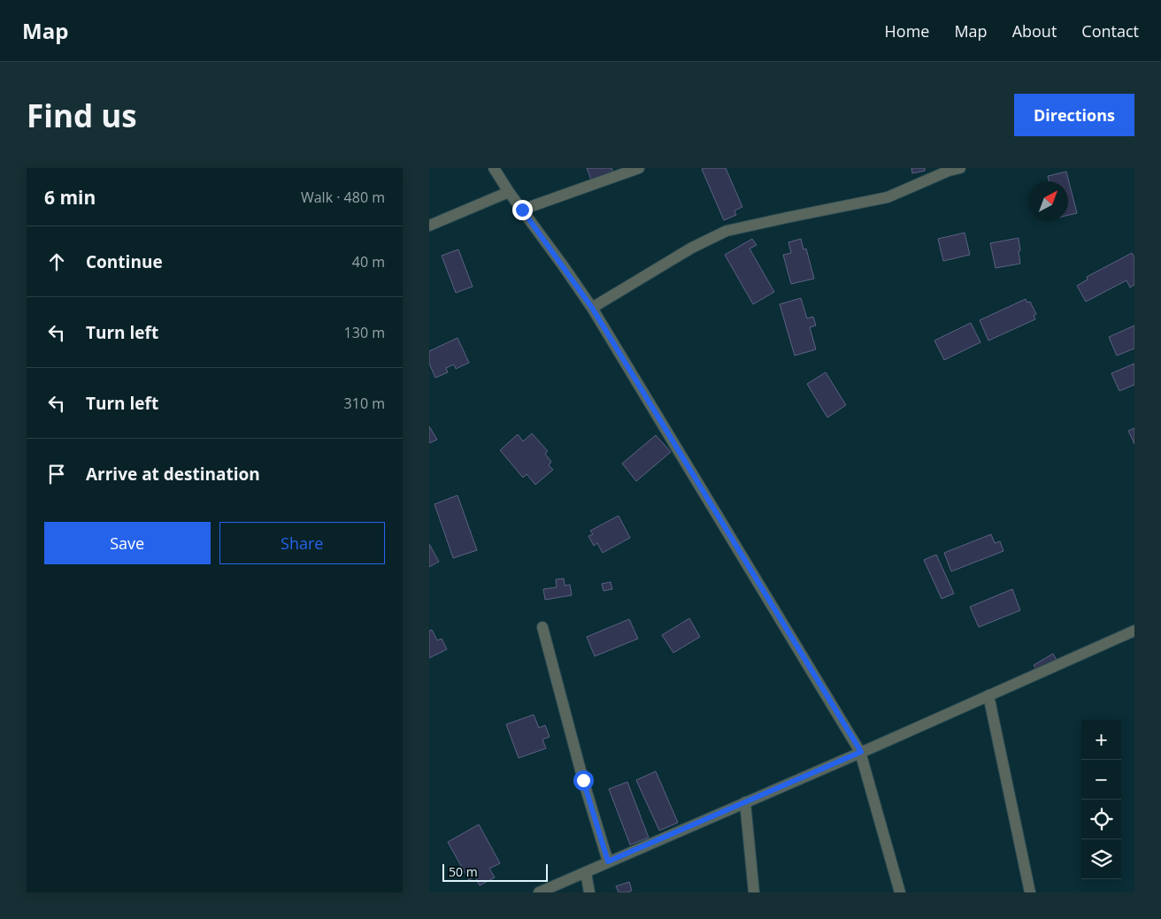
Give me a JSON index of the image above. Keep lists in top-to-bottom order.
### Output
{
  "scale_bar": "50 m",
  "north": "top right",
  "page": {
    "header": "Map",
    "nav": [
      "Home",
      "Map",
      "About",
      "Contact"
    ],
    "buttons": [
      "Directions",
      ["Save", "Share"]
    ],
    "title": "Find us",
    "heading": ["6 min", "Walk · 480 m"],
    "list": [
      ["Continue", "40 m"],
      ["Turn left", "130 m"],
      ["Turn left", "310 m"],
      "Arrive at destination"
    ],
    "map_buttons": ["+", "−"],
    "scale": "50 m"
  }
}
